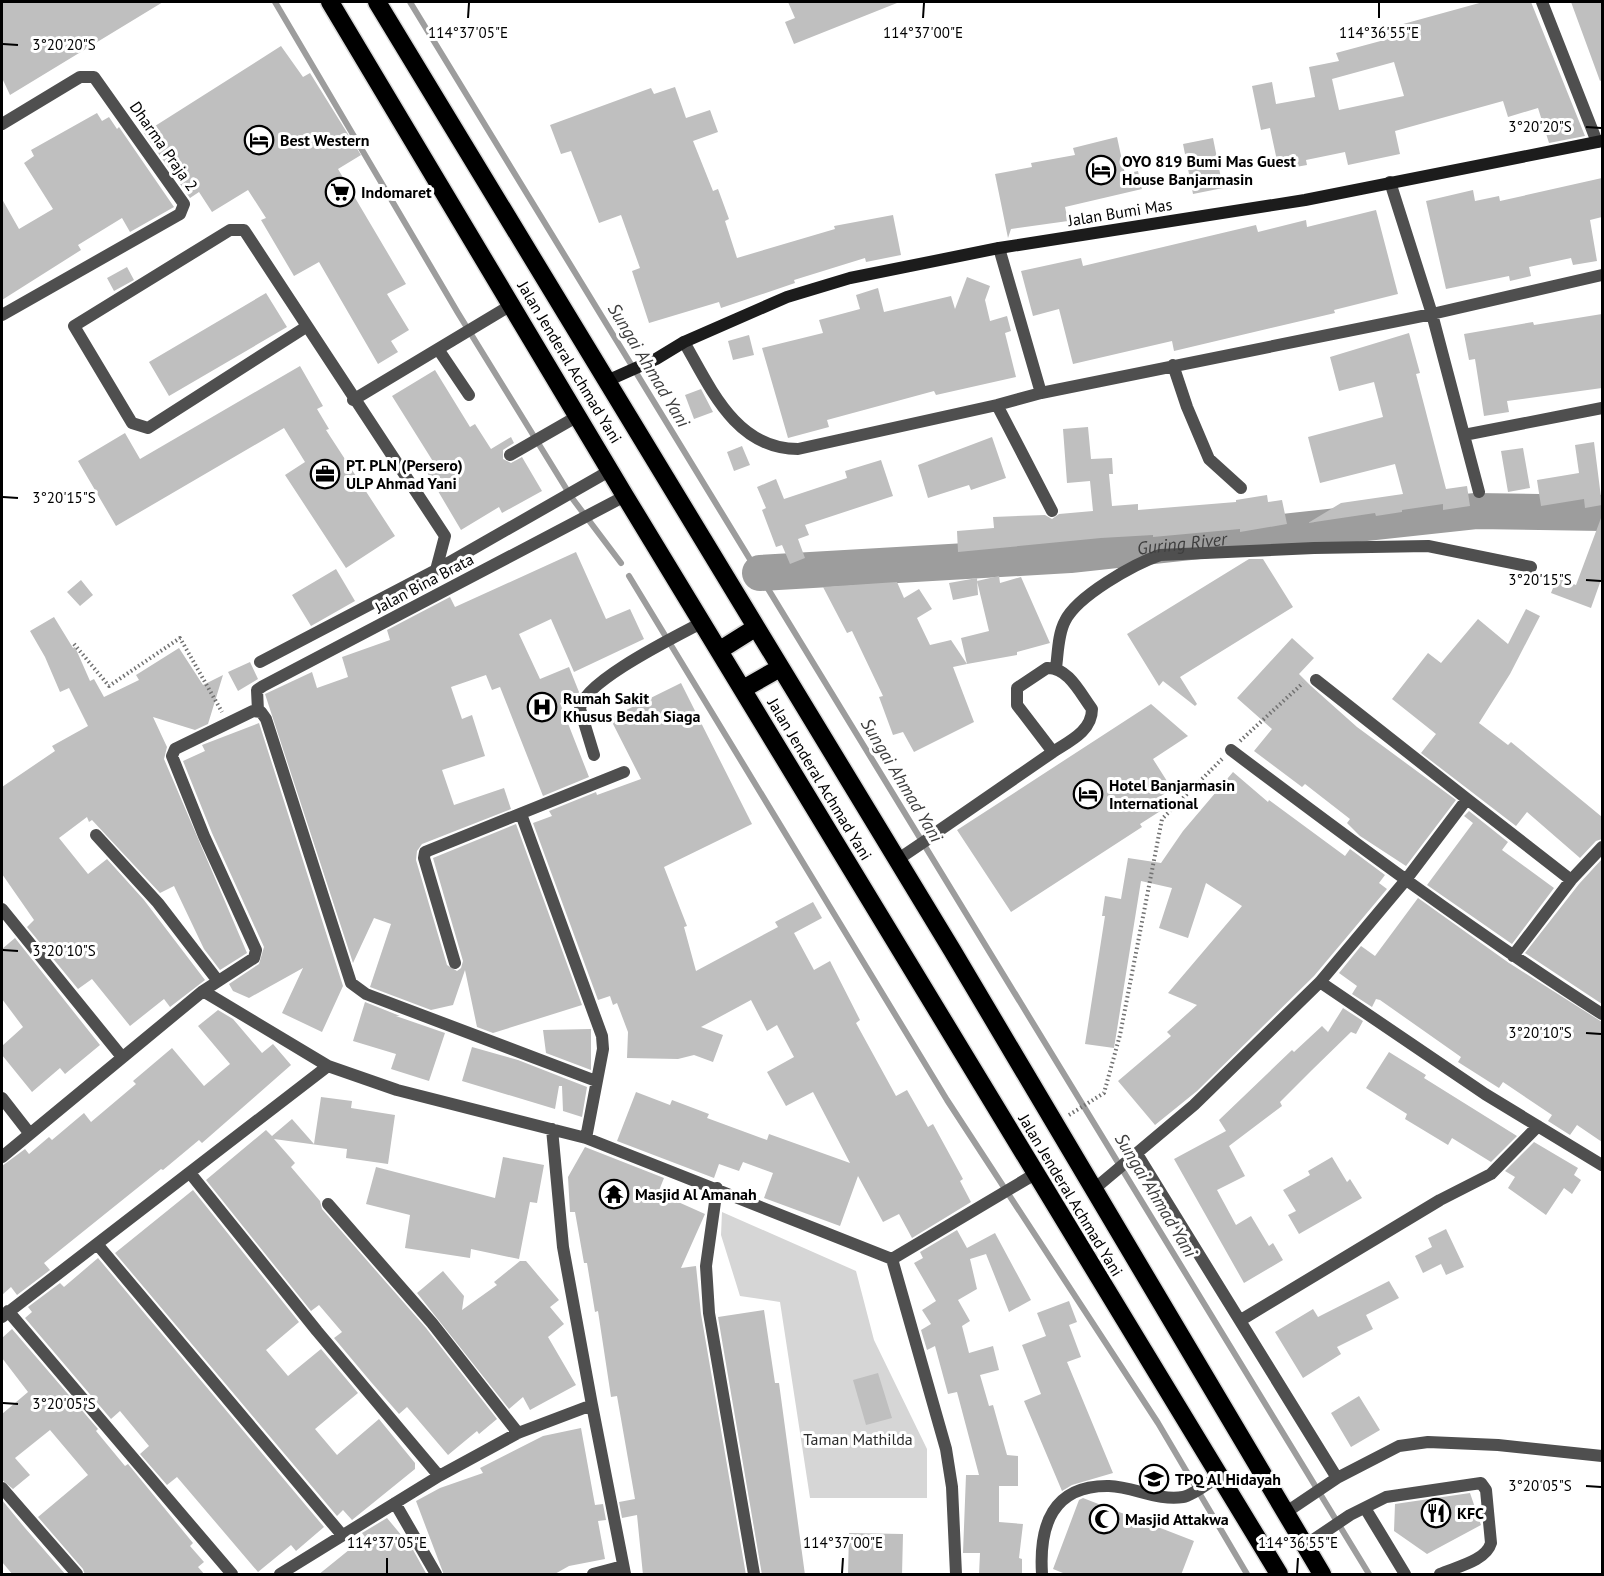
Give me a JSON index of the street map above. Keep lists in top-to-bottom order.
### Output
{
  "streets": {
    "highway": ["Jalan Jenderal Achmad Yani"],
    "street": ["Dharma Praja 2", "Jalan Bumi Mas", "Jalan Bina Brata"]
  },
  "crossings": [
    ["Jalan Bumi Mas", "Jalan Jenderal Achmad Yani"],
    ["Jalan Jenderal Achmad Yani", "Jalan Bina Brata"]
  ],
  "water": ["Sungai Ahmad Yani", "Guring River"],
  "parks": ["Taman Mathilda"],
  "places": {
    "hotel": ["Best Western", "OYO 819 Bumi Mas Guest House Banjarmasin", "Hotel Banjarmasin International"],
    "supermarket": ["Indomaret"],
    "office": ["PT. PLN (Persero) ULP Ahmad Yani"],
    "hospital": ["Rumah Sakit Khusus Bedah Siaga"],
    "temple": ["Masjid Al Amanah"],
    "school or university": ["TPQ Al Hidayah"],
    "restaurant": ["KFC"],
    "mosque": ["Masjid Attakwa"]
  },
  "coordinates": [
    "114°37'05\"E",
    "114°37'00\"E",
    "114°36'55\"E",
    "3°20'20\"S",
    "3°20'15\"S",
    "3°20'10\"S",
    "3°20'05\"S"
  ]
}
